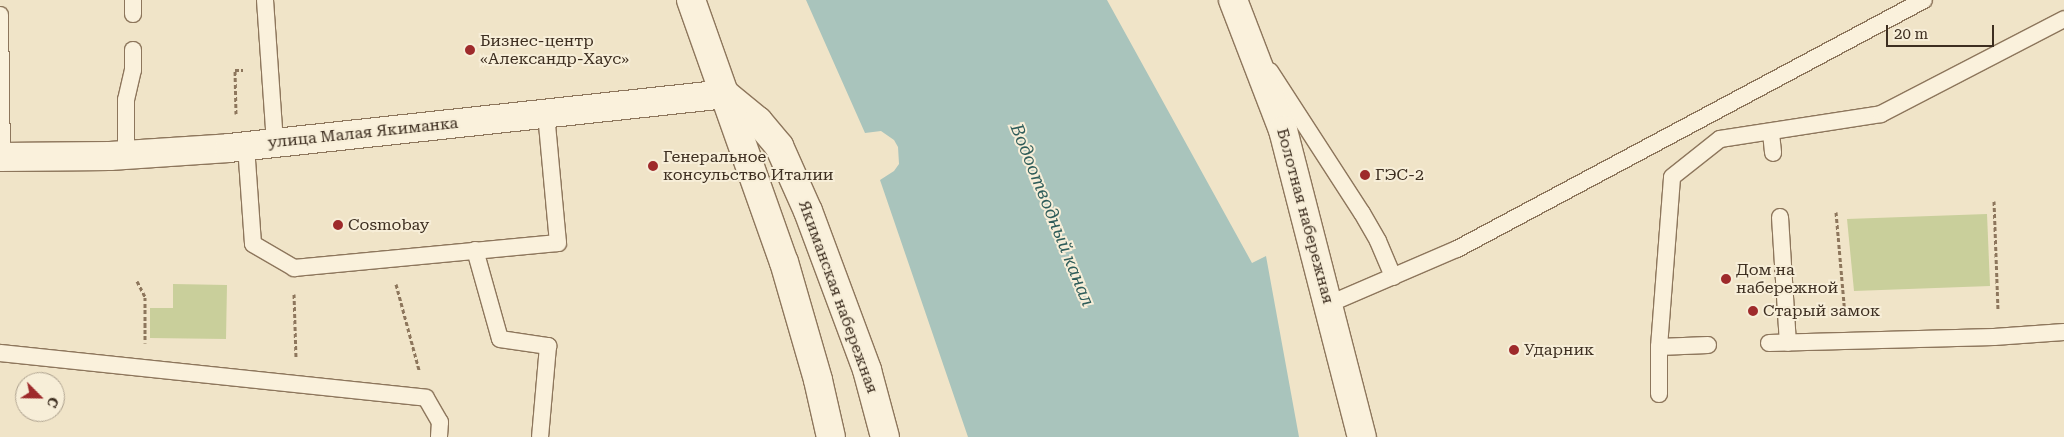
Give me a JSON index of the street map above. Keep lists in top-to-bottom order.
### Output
{
  "streets": {
    "street": ["улица Малая Якиманка", "Болотная набережная", "Якиманская набережная"]
  },
  "crossings": [
    ["улица Малая Якиманка", "Якиманская набережная"]
  ],
  "water": ["Водоотводный канал"],
  "places": [
    "Бизнес-центр «Александр-Хаус»",
    "Генеральное консульство Италии",
    "ГЭС-2",
    "Cosmobay",
    "Дом на набережной",
    "Старый замок",
    "Ударник"
  ],
  "scale_bar": "20 m",
  "north": "bottom right"
}
